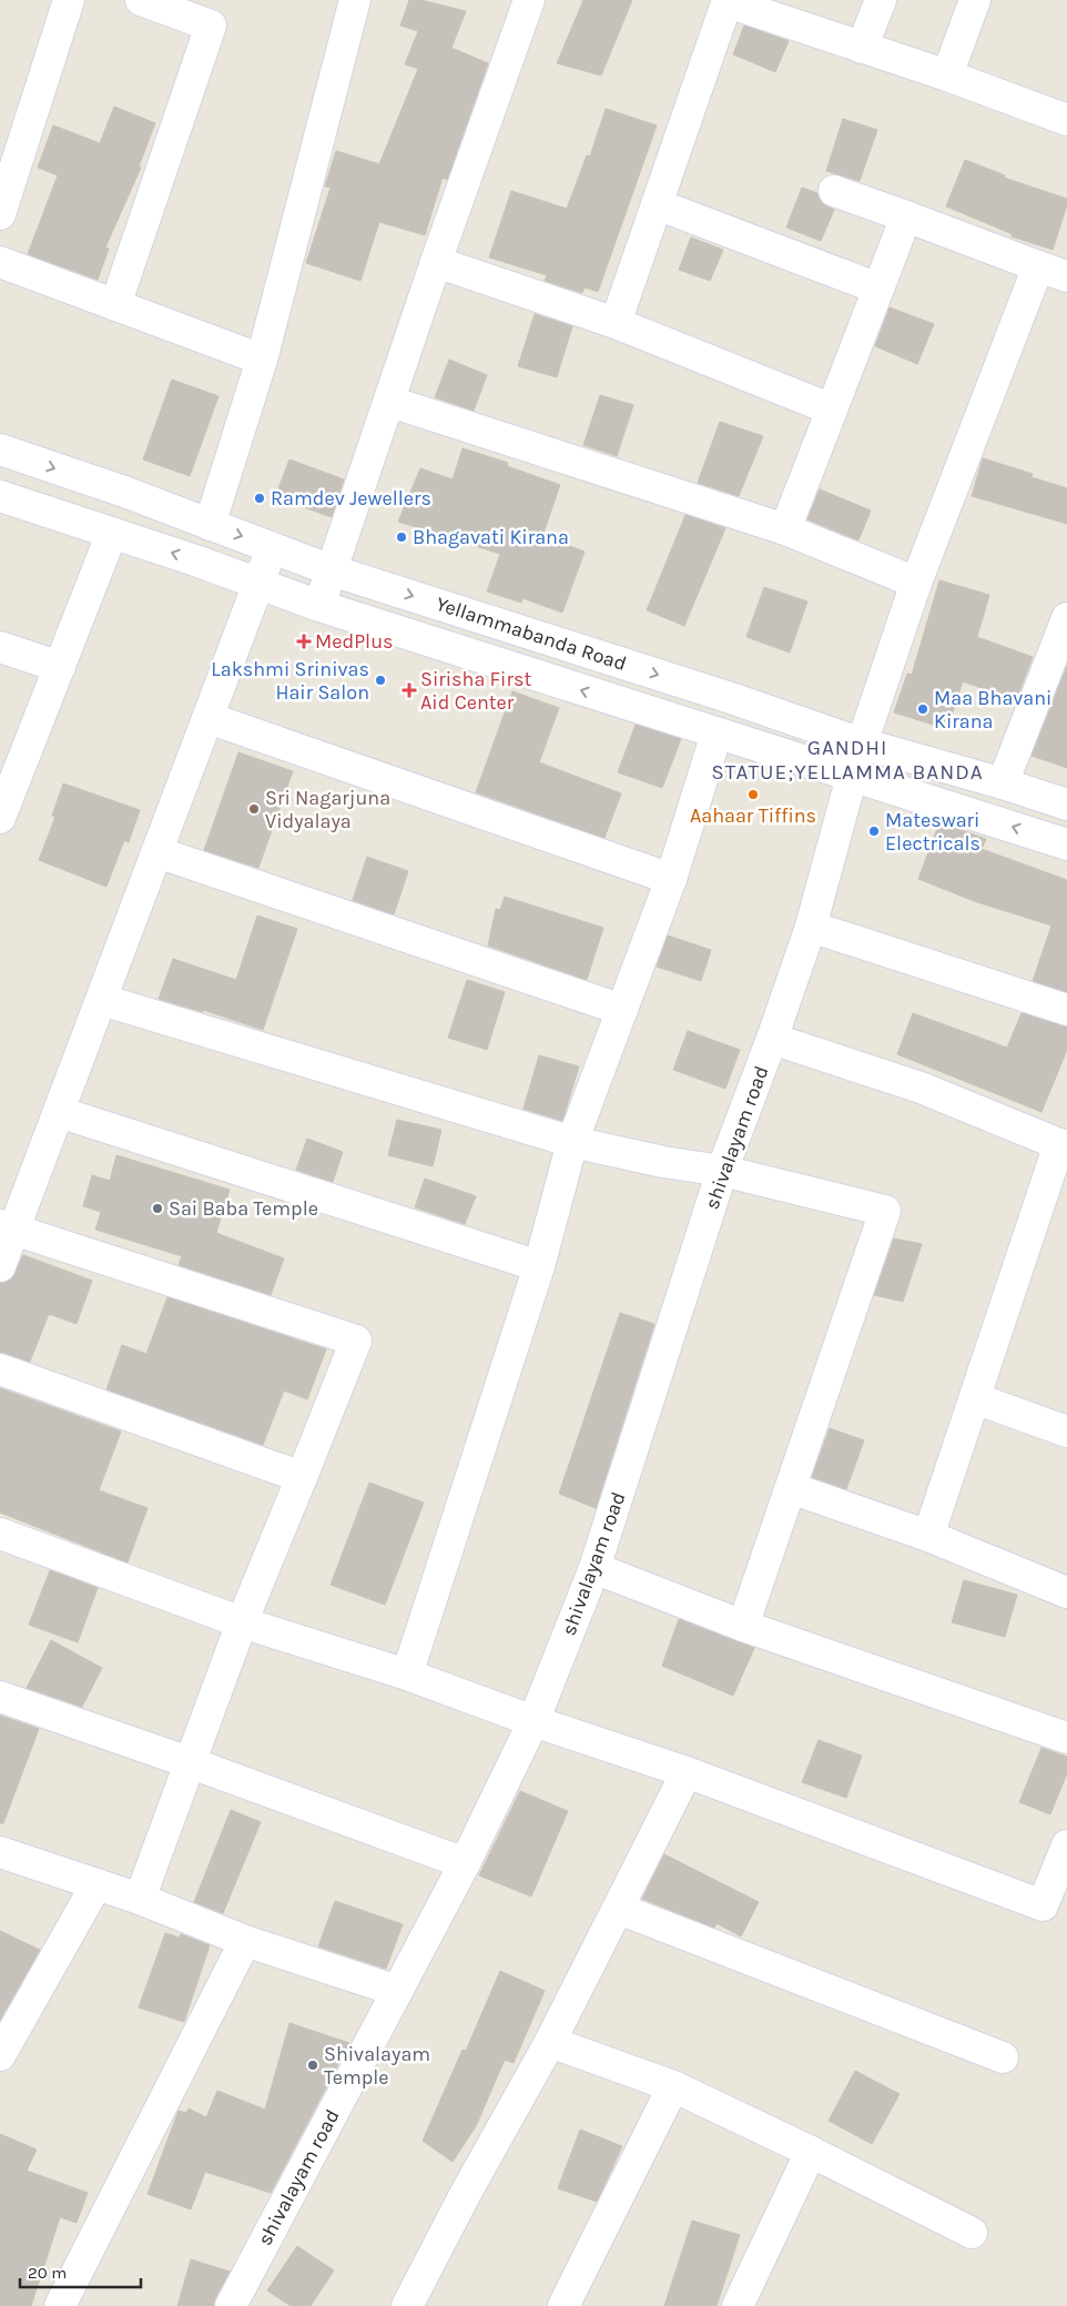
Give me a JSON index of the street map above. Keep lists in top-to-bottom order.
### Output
{
  "streets": {
    "street": ["Yellammabanda Road", "shivalayam road"]
  },
  "crossings": [
    ["Yellammabanda Road", "shivalayam road"]
  ],
  "districts": ["GANDHI STATUE;YELLAMMA BANDA"],
  "places": {
    "other": [
      "Ramdev Jewellers",
      "Bhagavati Kirana",
      "Lakshmi Srinivas Hair Salon",
      "Maa Bhavani Kirana",
      "Aahaar Tiffins",
      "Sri Nagarjuna Vidyalaya",
      "Mateswari Electricals",
      "Sai Baba Temple",
      "Shivalayam Temple"
    ],
    "health": ["MedPlus", "Sirisha First Aid Center"]
  },
  "scale_bar": "20 m"
}
